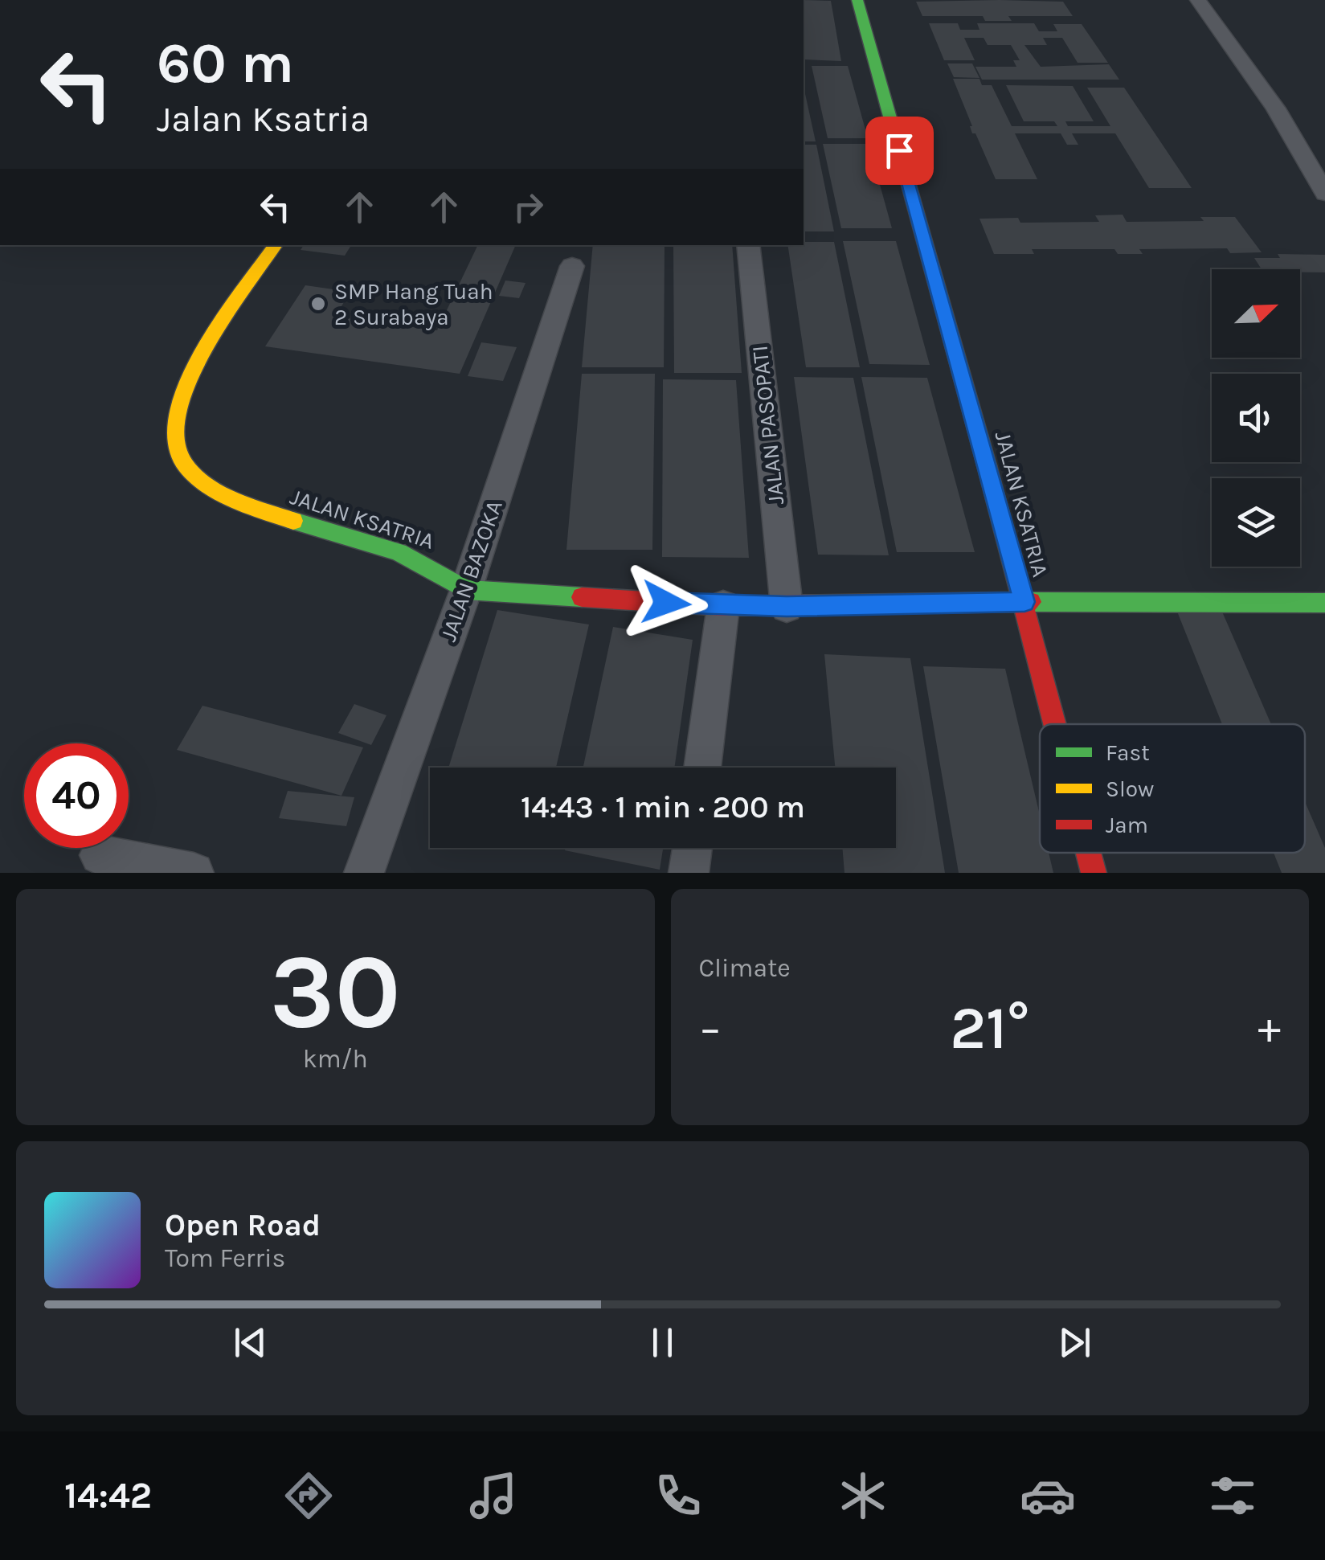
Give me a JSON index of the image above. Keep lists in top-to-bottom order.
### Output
{
  "streets": {
    "street": ["JALAN PASOPATI", "JALAN KSATRIA", "JALAN BAZOKA"]
  },
  "crossings": [
    ["JALAN PASOPATI", "JALAN KSATRIA"],
    ["JALAN KSATRIA", "JALAN BAZOKA"]
  ],
  "places": ["SMP Hang Tuah 2 Surabaya"],
  "legend": ["Fast", "Slow", "Jam"],
  "north": "top right",
  "page": {
    "turn": ["60 m", "Jalan Ksatria"],
    "limit": "40",
    "trip": "14:43 · 1 min · 200 m",
    "tile": [
      ["30", "km/h"],
      "Climate"
    ],
    "heat": ["−", "21°", "+"],
    "song": ["Open Road", "Tom Ferris"],
    "tabs": "14:42"
  }
}
